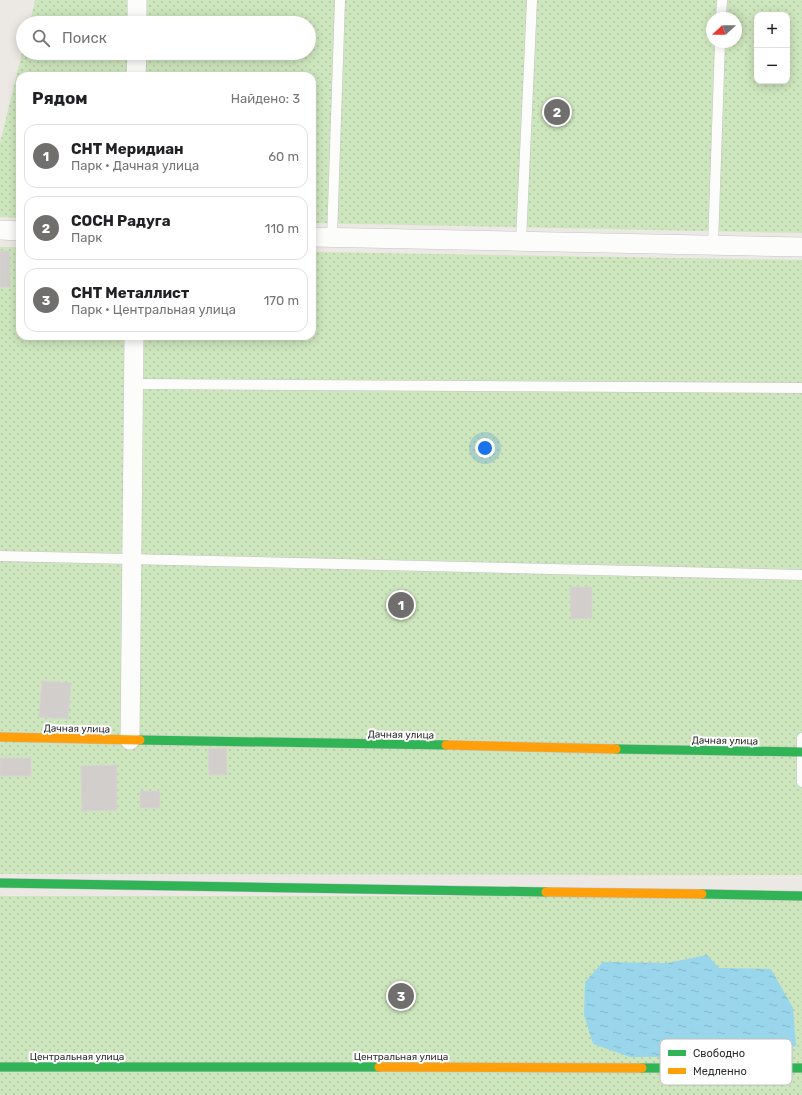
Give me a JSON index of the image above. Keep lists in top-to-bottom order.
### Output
{
  "streets": {
    "street": ["Дачная улица", "Центральная улица"]
  },
  "legend": ["Свободно", "Медленно"],
  "north": "left",
  "page": {
    "map_buttons": ["+", "−"],
    "search": "Поиск",
    "heading": ["Рядом", "Найдено: 3"],
    "pins": ["2", "1", "3"],
    "list": [
      {
        "mark": "1",
        "name": "СНТ Меридиан",
        "note": "Парк · Дачная улица",
        "value": "60 m"
      },
      {
        "mark": "2",
        "name": "СОСН Радуга",
        "note": "Парк",
        "value": "110 m"
      },
      {
        "mark": "3",
        "name": "СНТ Металлист",
        "note": "Парк · Центральная улица",
        "value": "170 m"
      }
    ]
  }
}
